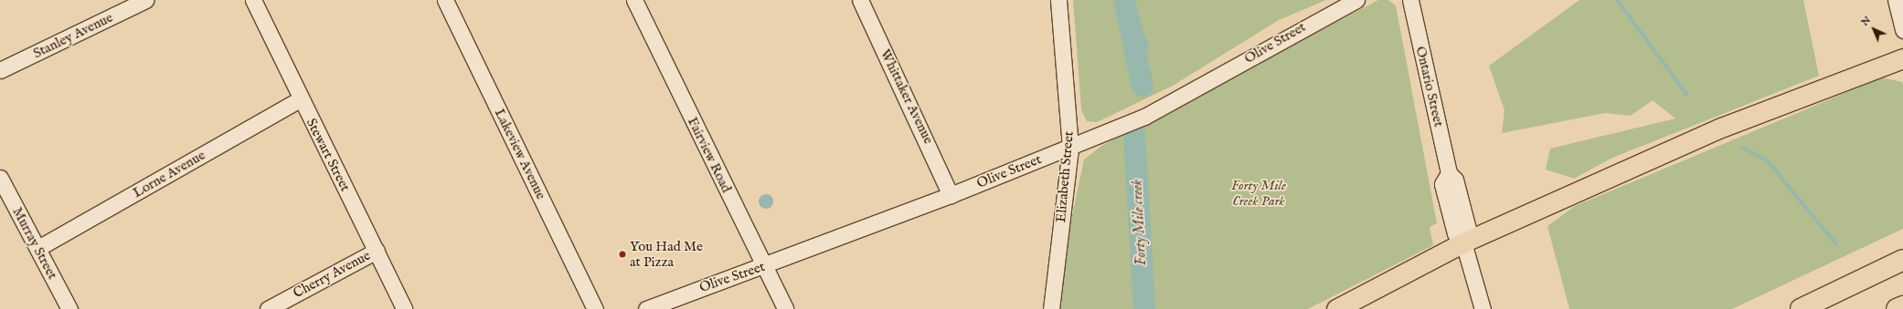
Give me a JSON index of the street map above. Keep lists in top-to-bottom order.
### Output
{
  "streets": {
    "street": [
      "Stanley Avenue",
      "Olive Street",
      "Ontario Street",
      "Whittaker Avenue",
      "Lakeview Avenue",
      "Stewart Street",
      "Fairview Road",
      "Lorne Avenue",
      "Elizabeth Street",
      "Murray Street",
      "Cherry Avenue"
    ]
  },
  "crossings": [
    ["Olive Street", "Whittaker Avenue"],
    ["Olive Street", "Fairview Road"],
    ["Olive Street", "Elizabeth Street"],
    ["Stewart Street", "Lorne Avenue"],
    ["Stewart Street", "Cherry Avenue"],
    ["Lorne Avenue", "Murray Street"]
  ],
  "water": ["Forty Mile creek"],
  "parks": ["Forty Mile Creek Park"],
  "places": ["You Had Me at Pizza"],
  "north": "top left"
}
